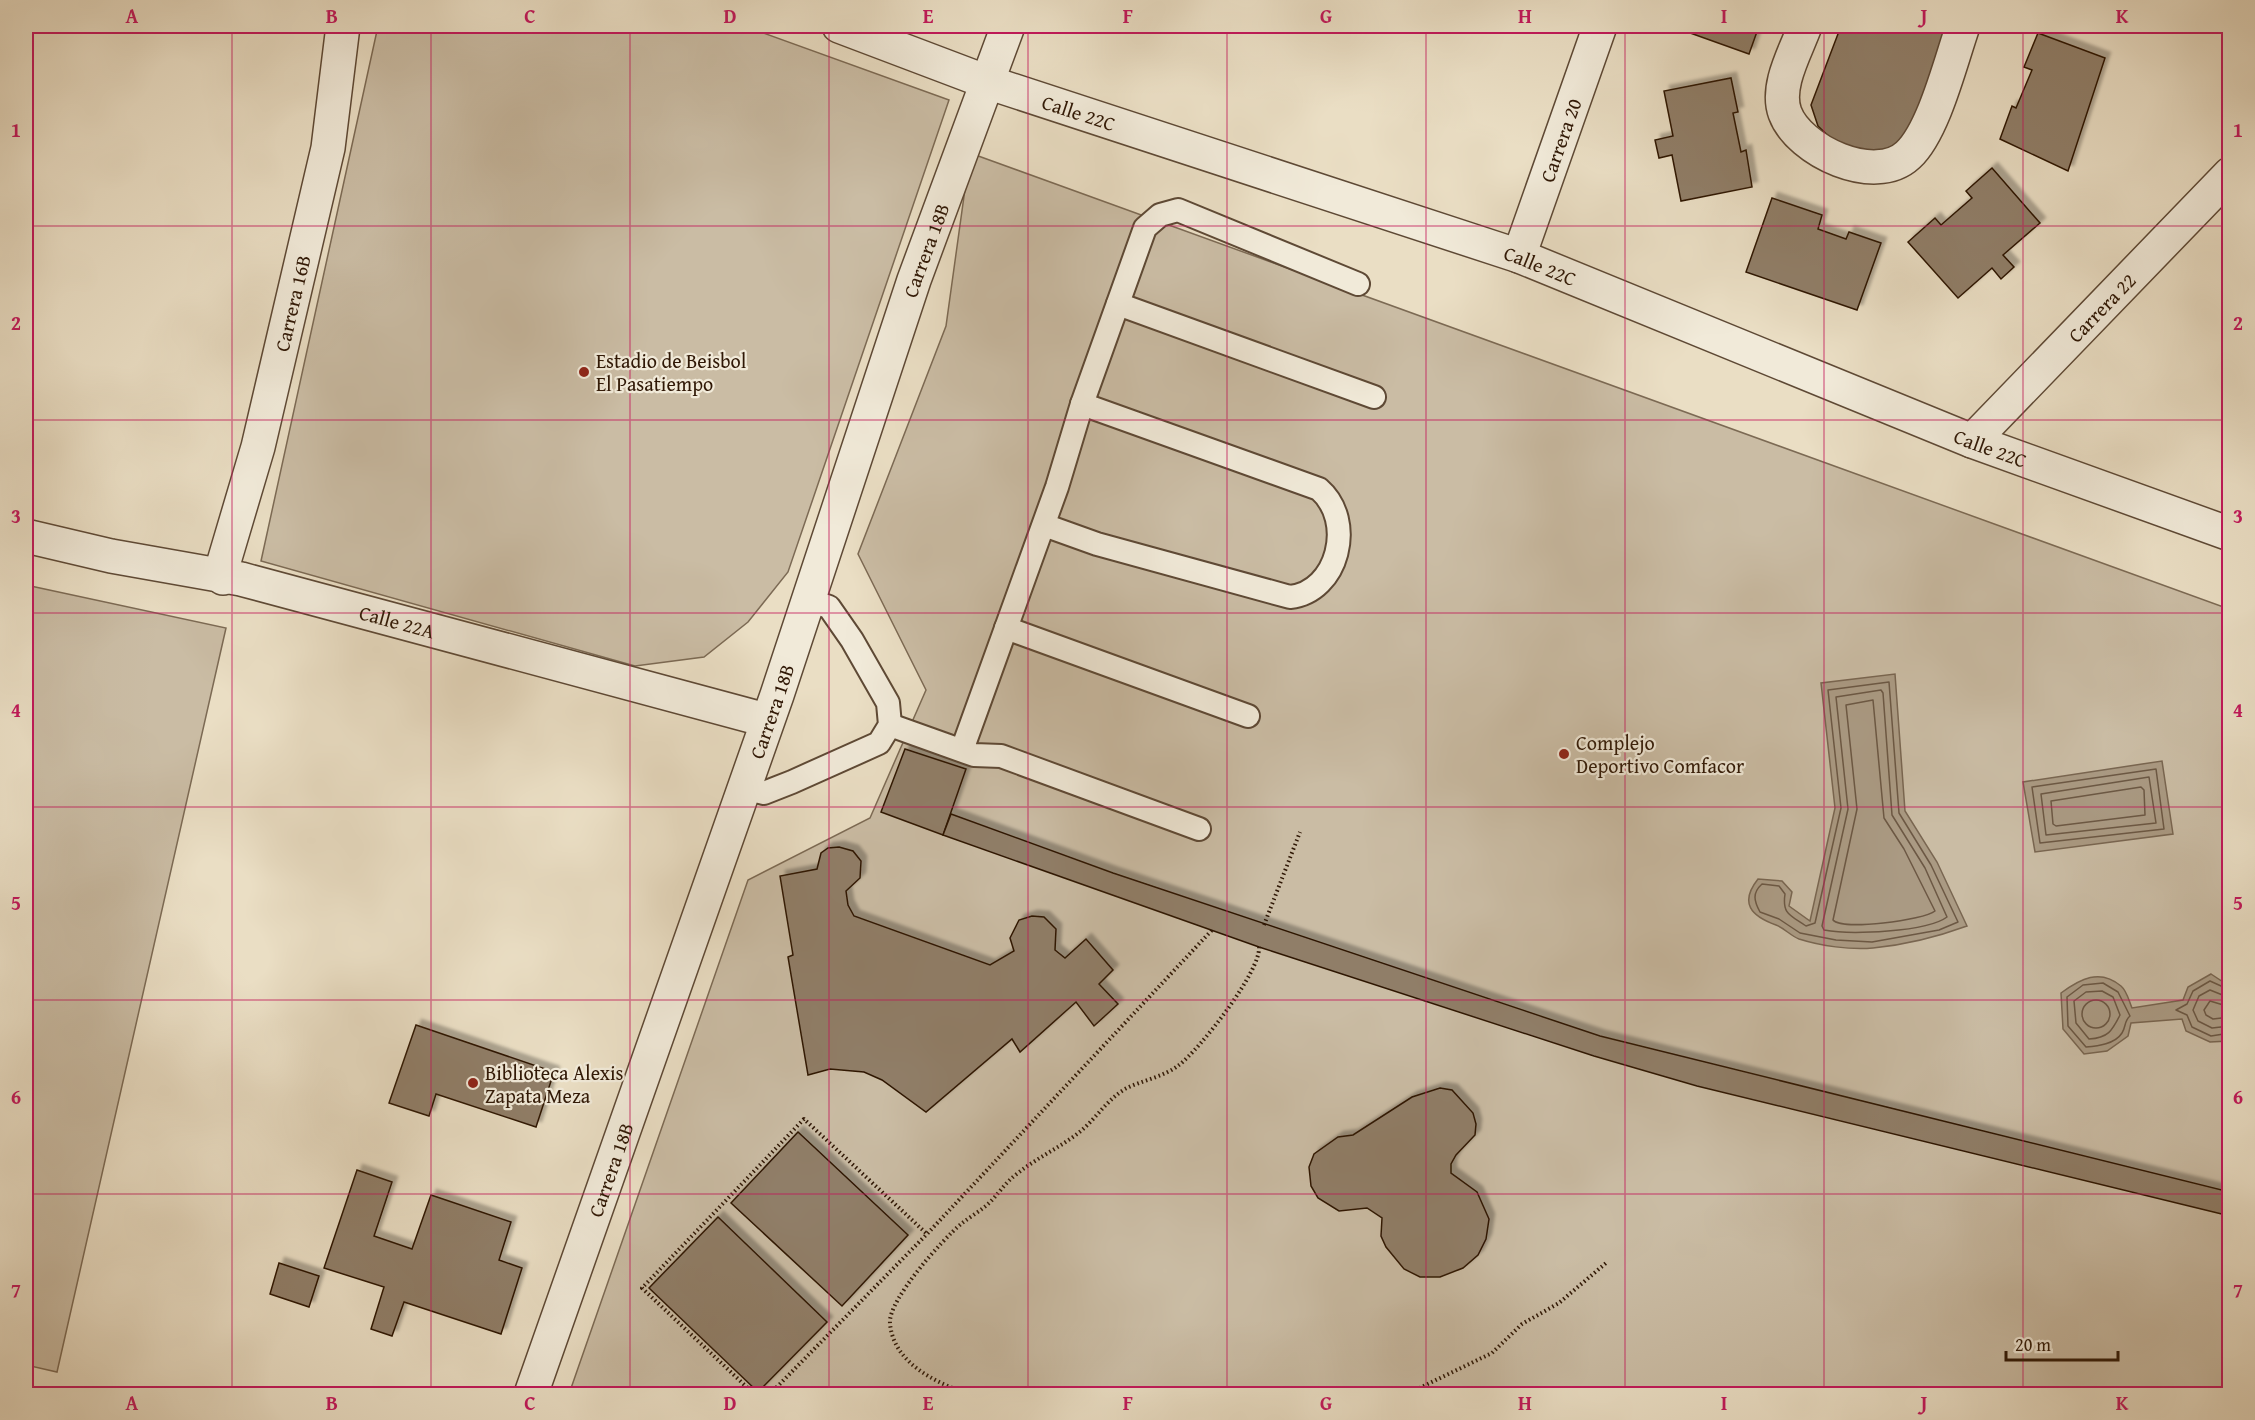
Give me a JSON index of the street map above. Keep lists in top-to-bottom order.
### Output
{
  "streets": {
    "street": [
      "Calle 22C",
      "Carrera 20",
      "Carrera 18B",
      "Carrera 16B",
      "Carrera 22",
      "Calle 22A"
    ]
  },
  "crossings": [
    ["Calle 22C", "Carrera 20"],
    ["Calle 22C", "Carrera 18B"],
    ["Calle 22C", "Carrera 22"],
    ["Carrera 18B", "Calle 22A"],
    ["Carrera 16B", "Calle 22A"]
  ],
  "places": ["Estadio de Beisbol El Pasatiempo", "Complejo Deportivo Comfacor", "Biblioteca Alexis Zapata Meza"],
  "scale_bar": "20 m",
  "grid": {
    "columns": [
      "A",
      "B",
      "C",
      "D",
      "E",
      "F",
      "G",
      "H",
      "I",
      "J",
      "K"
    ],
    "rows": [
      "1",
      "2",
      "3",
      "4",
      "5",
      "6",
      "7"
    ]
  }
}
